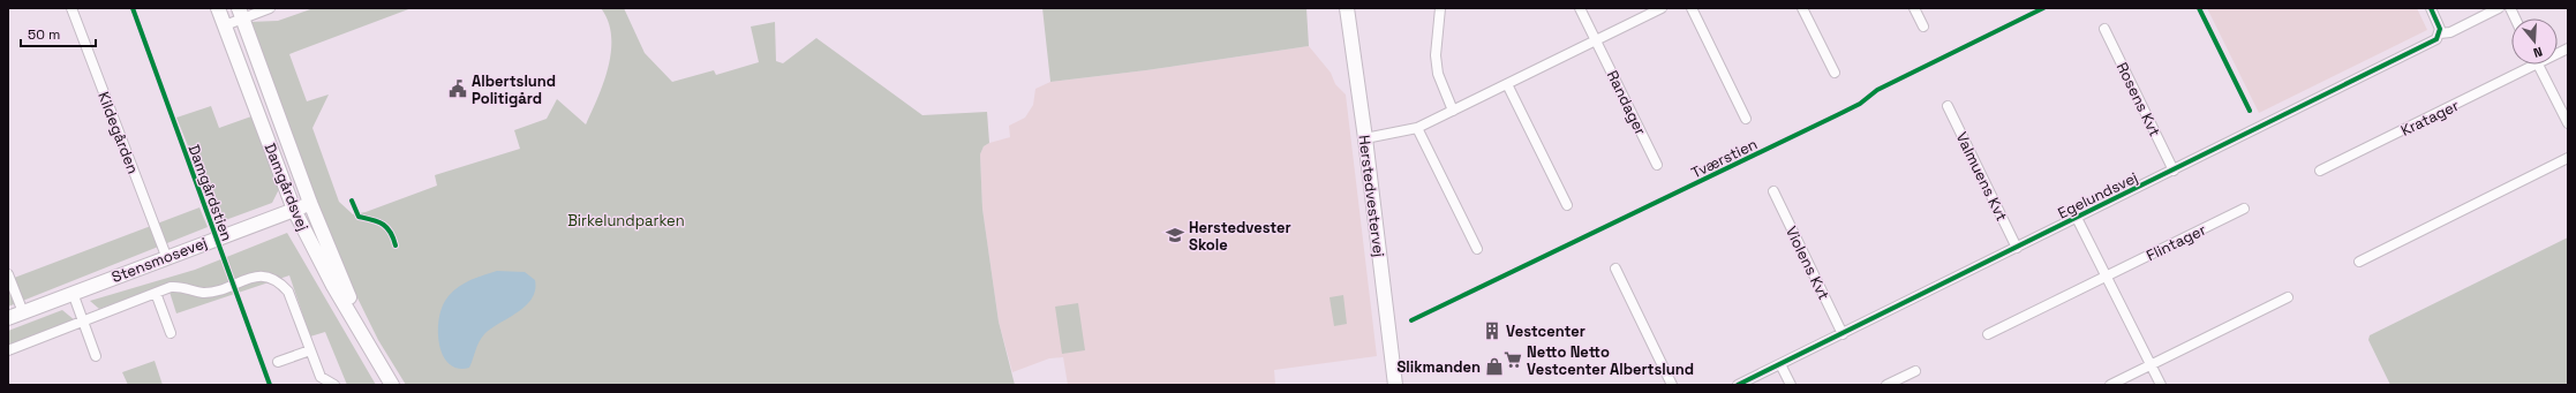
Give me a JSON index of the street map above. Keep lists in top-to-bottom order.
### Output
{
  "streets": {
    "street": [
      "Rosens Kvt",
      "Randager",
      "Kratager",
      "Kildegården",
      "Valmuens Kvt",
      "Damgårdsvej",
      "Egelundsvej",
      "Herstedvestervej",
      "Flintager",
      "Stensmosevej",
      "Violens Kvt"
    ],
    "cycle path": ["Tværstien", "Damgårdstien"]
  },
  "crossings": [
    ["Rosens Kvt", "Egelundsvej"],
    ["Kildegården", "Stensmosevej"],
    ["Valmuens Kvt", "Egelundsvej"],
    ["Damgårdsvej", "Stensmosevej"],
    ["Egelundsvej", "Violens Kvt"]
  ],
  "parks": ["Birkelundparken"],
  "places": {
    "public building": ["Albertslund Politigård"],
    "school or university": ["Herstedvester Skole"],
    "building": ["Vestcenter"],
    "supermarket": ["Netto Netto Vestcenter Albertslund"],
    "shop": ["Slikmanden"]
  },
  "scale_bar": "50 m",
  "north": "bottom"
}
